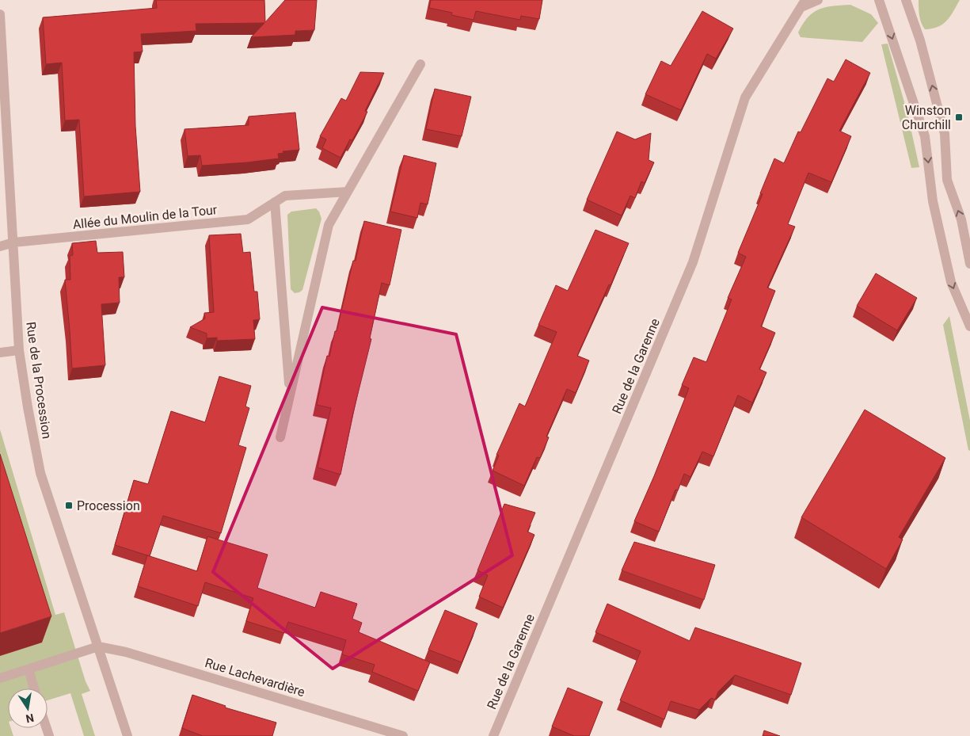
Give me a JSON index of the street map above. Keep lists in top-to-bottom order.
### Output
{
  "streets": {
    "street": [
      "Allée du Moulin de la Tour",
      "Rue de la Garenne",
      "Rue de la Procession",
      "Rue Lachevardière"
    ]
  },
  "crossings": [
    ["Allée du Moulin de la Tour", "Rue de la Procession"],
    ["Rue de la Procession", "Rue Lachevardière"]
  ],
  "places": {
    "transit": ["Winston Churchill", "Procession"]
  },
  "north": "bottom"
}
